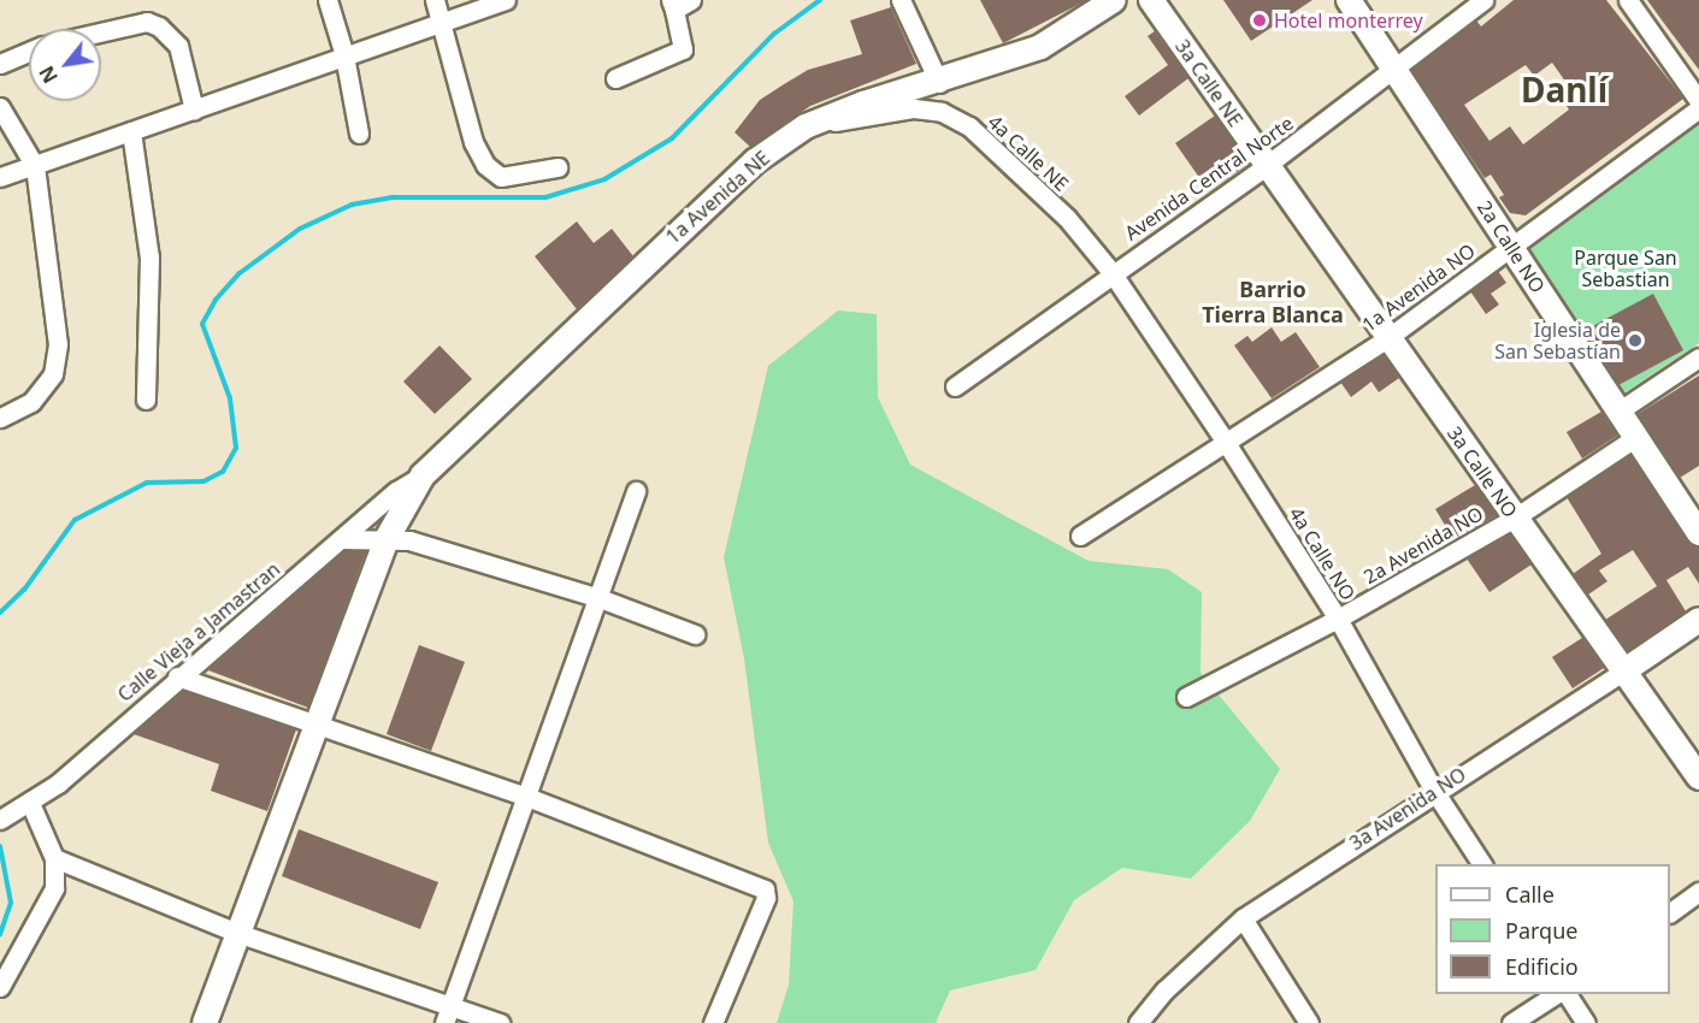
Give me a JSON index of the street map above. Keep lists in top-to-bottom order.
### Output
{
  "streets": {
    "main road": [
      "3a Calle NE",
      "1a Avenida NE",
      "2a Calle NO",
      "3a Calle NO",
      "3a Avenida NO"
    ],
    "street": [
      "4a Calle NE",
      "Avenida Central Norte",
      "1a Avenida NO",
      "2a Avenida NO",
      "4a Calle NO",
      "Calle Vieja a Jamastran"
    ]
  },
  "crossings": [
    ["3a Calle NE", "Avenida Central Norte"],
    ["3a Calle NE", "3a Calle NO"],
    ["4a Calle NE", "Avenida Central Norte"],
    ["4a Calle NE", "1a Avenida NE"],
    ["4a Calle NE", "4a Calle NO"],
    ["Avenida Central Norte", "2a Calle NO"],
    ["Avenida Central Norte", "3a Calle NO"],
    ["Avenida Central Norte", "4a Calle NO"],
    ["1a Avenida NE", "Calle Vieja a Jamastran"],
    ["2a Calle NO", "1a Avenida NO"],
    ["2a Calle NO", "2a Avenida NO"],
    ["1a Avenida NO", "3a Calle NO"],
    ["1a Avenida NO", "4a Calle NO"],
    ["3a Calle NO", "2a Avenida NO"],
    ["3a Calle NO", "3a Avenida NO"],
    ["2a Avenida NO", "4a Calle NO"],
    ["4a Calle NO", "3a Avenida NO"]
  ],
  "districts": ["Danlí", "Barrio Tierra Blanca"],
  "parks": ["Parque San Sebastian"],
  "places": ["Hotel monterrey", "Iglesia de San Sebastían"],
  "legend": ["Calle", "Parque", "Edificio"],
  "north": "bottom left"
}
